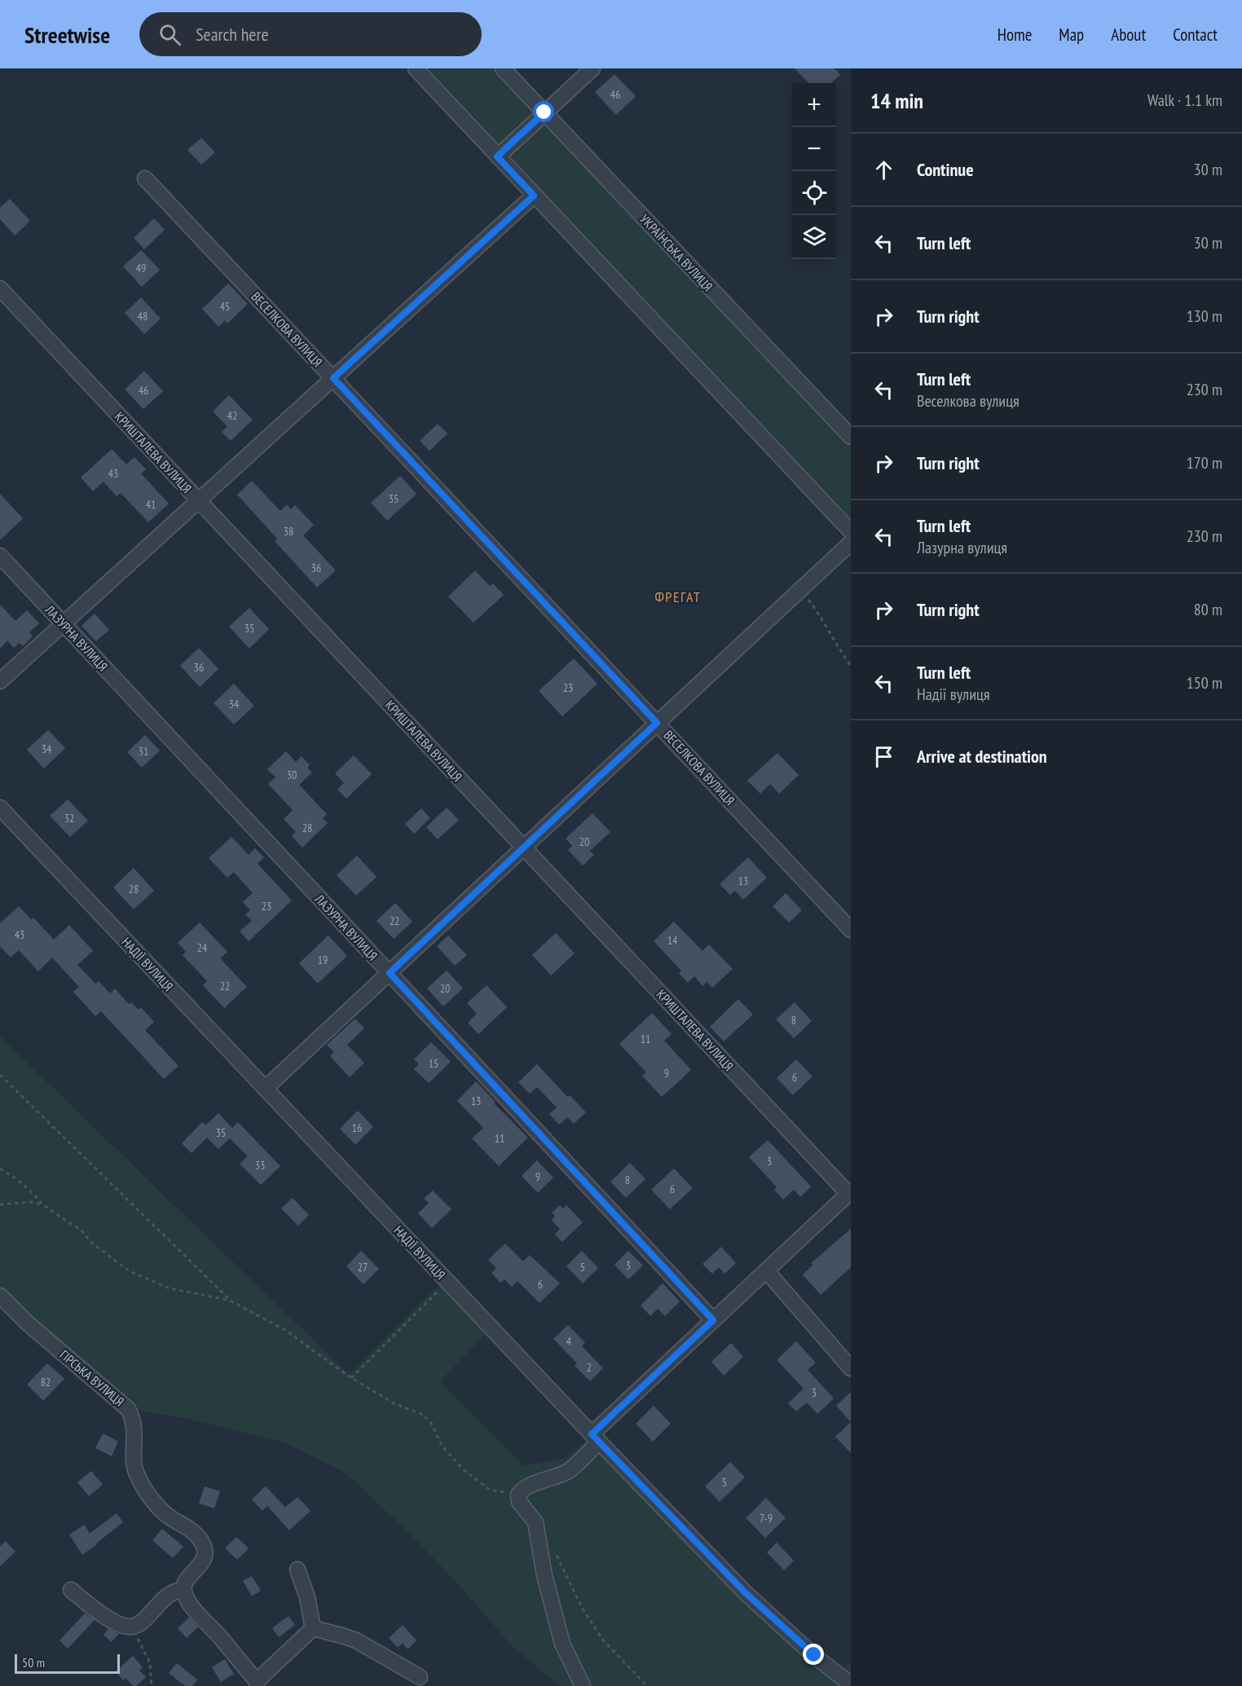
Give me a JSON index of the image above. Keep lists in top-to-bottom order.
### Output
{
  "streets": {
    "street": [
      "УКРАЇНСЬКА ВУЛИЦЯ",
      "ВЕСЕЛКОВА ВУЛИЦЯ",
      "КРИШТАЛЕВА ВУЛИЦЯ",
      "ЛАЗУРНА ВУЛИЦЯ",
      "НАДІЇ ВУЛИЦЯ",
      "ГІРСЬКА ВУЛИЦЯ"
    ]
  },
  "districts": ["ФРЕГАТ"],
  "house_numbers": [
    "46",
    "49",
    "45",
    "48",
    "46",
    "42",
    "43",
    "35",
    "41",
    "38",
    "36",
    "35",
    "36",
    "23",
    "34",
    "34",
    "31",
    "30",
    "32",
    "28",
    "20",
    "13",
    "28",
    "23",
    "22",
    "43",
    "14",
    "24",
    "19",
    "22",
    "20",
    "8",
    "11",
    "15",
    "9",
    "6",
    "13",
    "16",
    "35",
    "11",
    "3",
    "33",
    "9",
    "8",
    "6",
    "3",
    "27",
    "5",
    "6",
    "4",
    "2",
    "82",
    "3",
    "5",
    "7-9"
  ],
  "scale_bar": "50 m",
  "page": {
    "header": "Streetwise",
    "search": "Search here",
    "nav": [
      "Home",
      "Map",
      "About",
      "Contact"
    ],
    "heading": ["14 min", "Walk · 1.1 km"],
    "map_buttons": ["+", "−"],
    "list": [
      ["Continue", "30 m"],
      ["Turn left", "30 m"],
      ["Turn right", "130 m"],
      ["Turn left", "Веселкова вулиця", "230 m"],
      ["Turn right", "170 m"],
      ["Turn left", "Лазурна вулиця", "230 m"],
      ["Turn right", "80 m"],
      ["Turn left", "Надії вулиця", "150 m"],
      "Arrive at destination"
    ],
    "scale": "50 m"
  }
}
